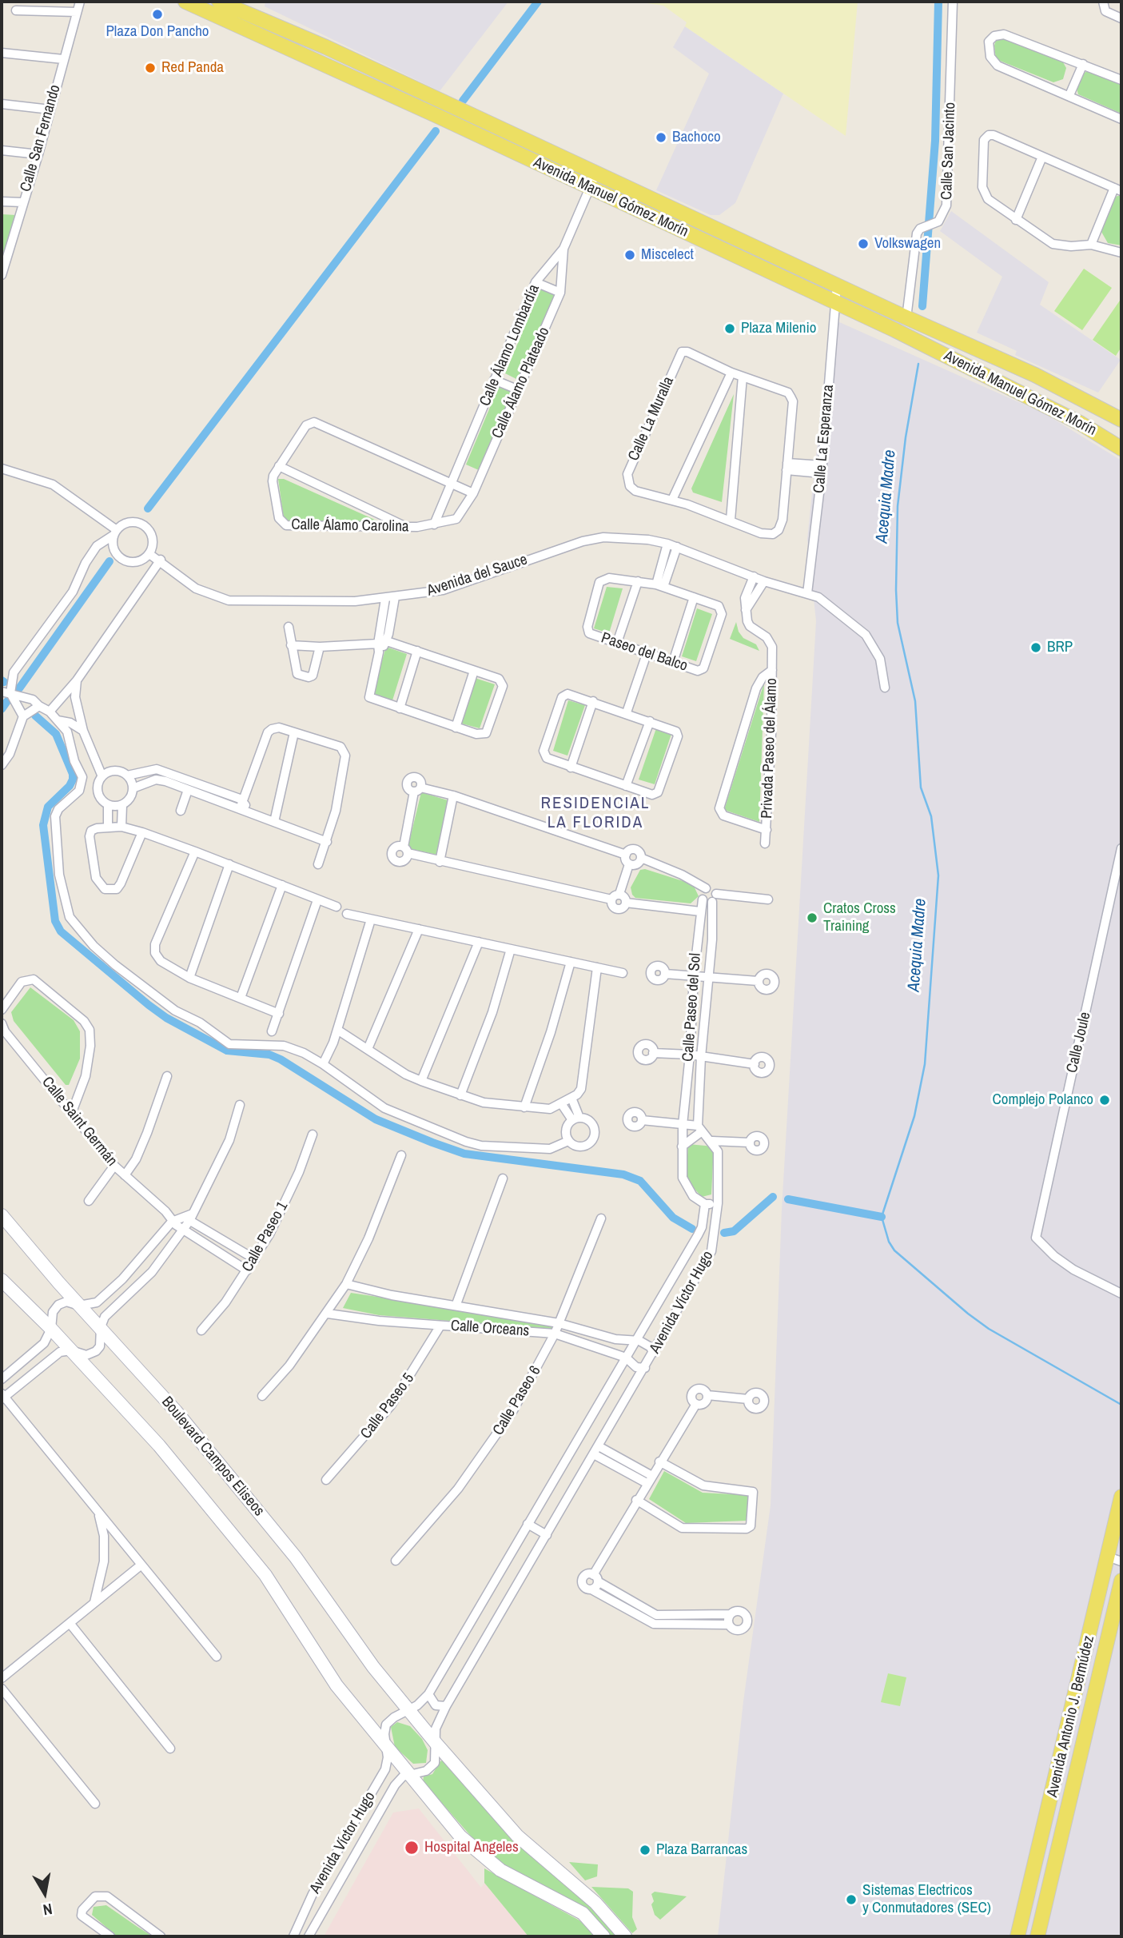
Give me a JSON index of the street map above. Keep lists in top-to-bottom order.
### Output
{
  "streets": {
    "main road": ["Avenida Manuel Gómez Morín", "Boulevard Campos Eliseos", "Avenida Antonio J. Bermúdez"],
    "street": [
      "Calle San Fernando",
      "Calle San Jacinto",
      "Calle Álamo Lombardía",
      "Calle Álamo Plateado",
      "Calle La Muralla",
      "Calle La Esperanza",
      "Calle Álamo Carolina",
      "Avenida del Sauce",
      "Paseo del Balco",
      "Privada Paseo del Álamo",
      "Calle Paseo del Sol",
      "Calle Joule",
      "Calle Saint Germán",
      "Calle Paseo 1",
      "Avenida Víctor Hugo",
      "Calle Orceans",
      "Calle Paseo 6",
      "Calle Paseo 5"
    ]
  },
  "crossings": [
    ["Calle San Jacinto", "Avenida Manuel Gómez Morín"],
    ["Avenida Manuel Gómez Morín", "Calle Álamo Lombardía"],
    ["Avenida Manuel Gómez Morín", "Calle La Esperanza"],
    ["Calle Álamo Lombardía", "Calle Álamo Plateado"],
    ["Calle Álamo Lombardía", "Calle Álamo Carolina"],
    ["Calle Álamo Plateado", "Calle Álamo Carolina"],
    ["Calle La Esperanza", "Avenida del Sauce"],
    ["Calle Saint Germán", "Calle Paseo 1"],
    ["Avenida Víctor Hugo", "Calle Orceans"],
    ["Avenida Víctor Hugo", "Boulevard Campos Eliseos"],
    ["Calle Orceans", "Calle Paseo 6"],
    ["Calle Orceans", "Calle Paseo 5"]
  ],
  "districts": ["RESIDENCIAL LA FLORIDA"],
  "water": ["Acequia Madre"],
  "places": [
    "Plaza Don Pancho",
    "Red Panda",
    "Bachoco",
    "Volkswagen",
    "Miscelect",
    "Plaza Milenio",
    "BRP",
    "Cratos Cross Training",
    "Complejo Polanco",
    "Hospital Angeles",
    "Plaza Barrancas",
    "Sistemas Electricos y Conmutadores (SEC)"
  ],
  "north": "bottom"
}
